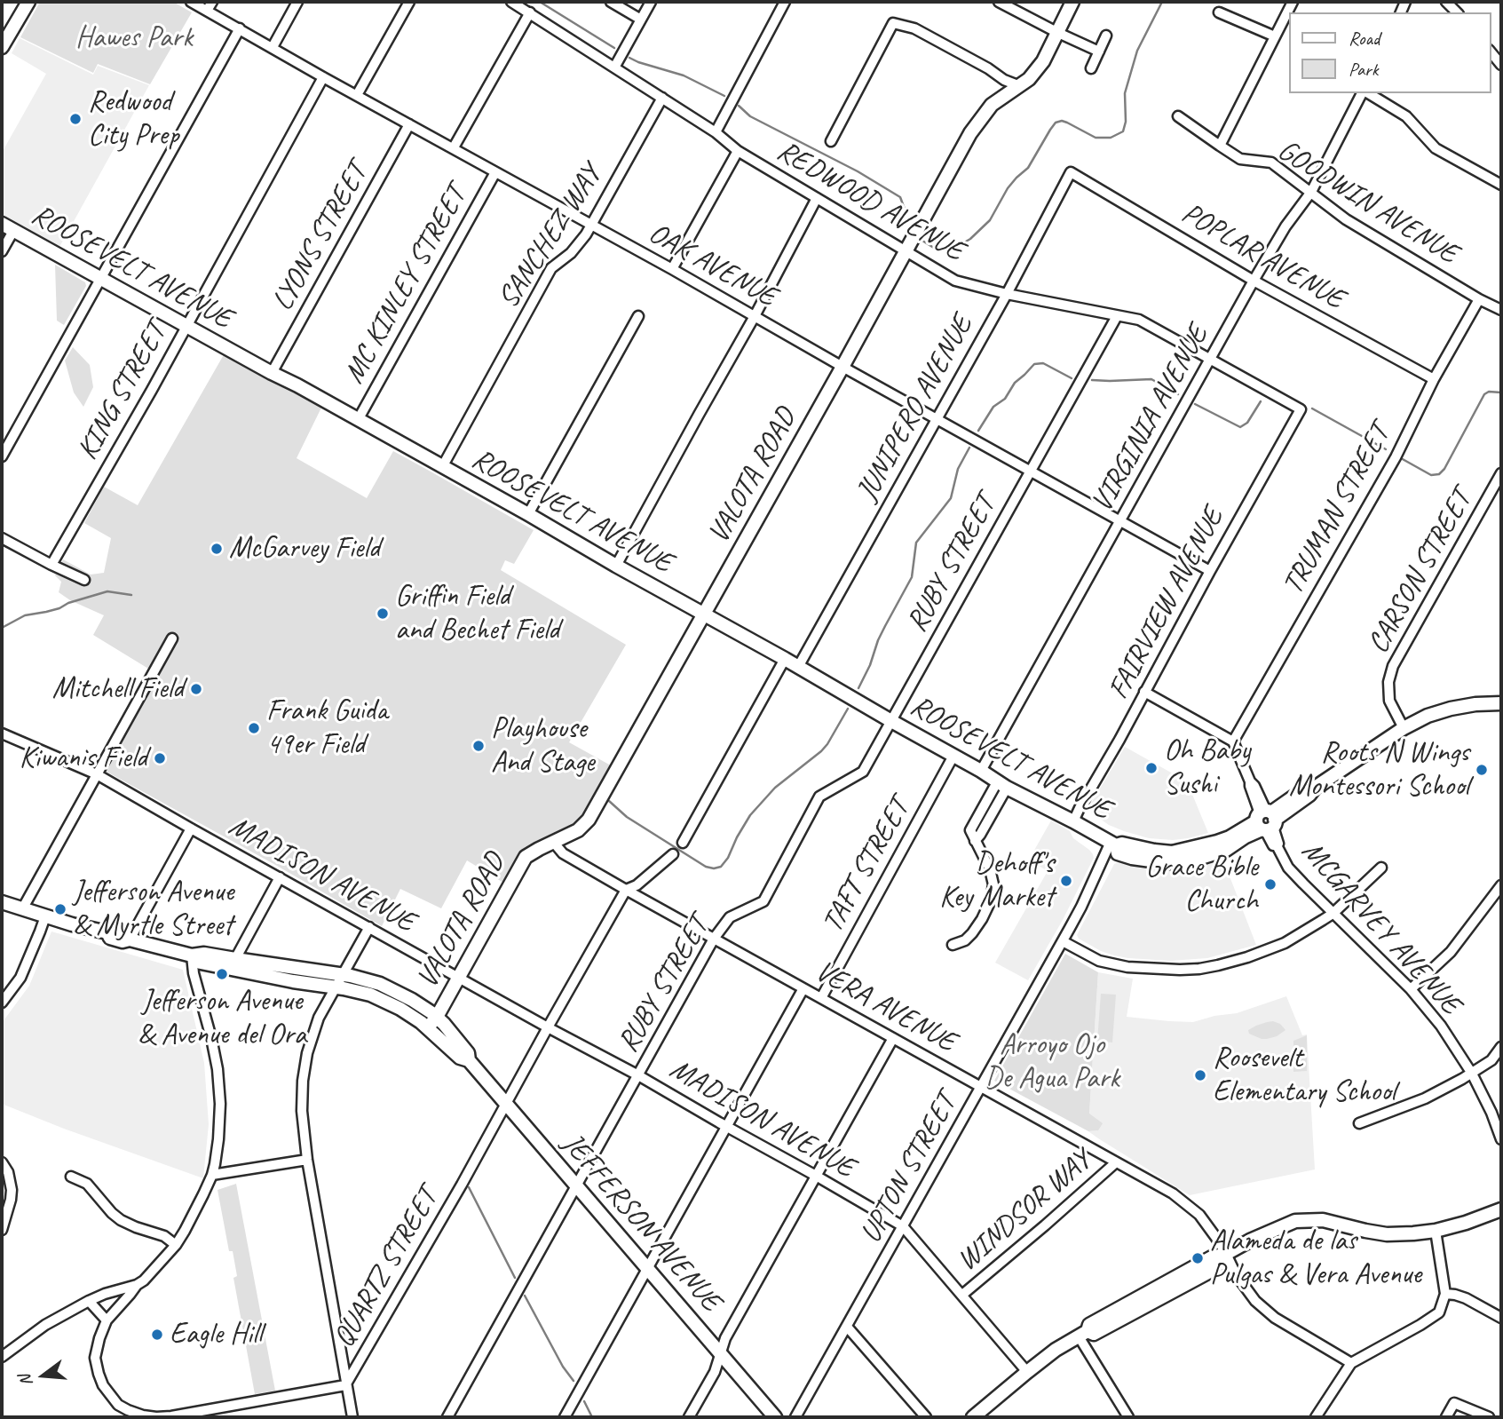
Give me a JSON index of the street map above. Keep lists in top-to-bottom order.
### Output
{
  "streets": {
    "street": [
      "REDWOOD AVENUE",
      "GOODWIN AVENUE",
      "LYONS STREET",
      "SANCHEZ WAY",
      "POPLAR AVENUE",
      "OAK AVENUE",
      "ROOSEVELT AVENUE",
      "MC KINLEY STREET",
      "KING STREET",
      "JUNIPERO AVENUE",
      "VIRGINIA AVENUE",
      "VALOTA ROAD",
      "TRUMAN STREET",
      "RUBY STREET",
      "CARSON STREET",
      "FAIRVIEW AVENUE",
      "TAFT STREET",
      "MADISON AVENUE",
      "MCGARVEY AVENUE",
      "VERA AVENUE",
      "UPTON STREET",
      "WINDSOR WAY",
      "JEFFERSON AVENUE",
      "QUARTZ STREET"
    ]
  },
  "crossings": [
    ["REDWOOD AVENUE", "SANCHEZ WAY"],
    ["REDWOOD AVENUE", "JUNIPERO AVENUE"],
    ["REDWOOD AVENUE", "VIRGINIA AVENUE"],
    ["REDWOOD AVENUE", "VALOTA ROAD"],
    ["REDWOOD AVENUE", "RUBY STREET"],
    ["REDWOOD AVENUE", "FAIRVIEW AVENUE"],
    ["GOODWIN AVENUE", "VIRGINIA AVENUE"],
    ["GOODWIN AVENUE", "TRUMAN STREET"],
    ["LYONS STREET", "OAK AVENUE"],
    ["LYONS STREET", "ROOSEVELT AVENUE"],
    ["SANCHEZ WAY", "OAK AVENUE"],
    ["SANCHEZ WAY", "ROOSEVELT AVENUE"],
    ["POPLAR AVENUE", "JUNIPERO AVENUE"],
    ["POPLAR AVENUE", "VIRGINIA AVENUE"],
    ["POPLAR AVENUE", "TRUMAN STREET"],
    ["OAK AVENUE", "MC KINLEY STREET"],
    ["OAK AVENUE", "KING STREET"],
    ["OAK AVENUE", "JUNIPERO AVENUE"],
    ["OAK AVENUE", "VIRGINIA AVENUE"],
    ["OAK AVENUE", "VALOTA ROAD"],
    ["OAK AVENUE", "RUBY STREET"],
    ["OAK AVENUE", "FAIRVIEW AVENUE"],
    ["ROOSEVELT AVENUE", "MC KINLEY STREET"],
    ["ROOSEVELT AVENUE", "KING STREET"],
    ["ROOSEVELT AVENUE", "JUNIPERO AVENUE"],
    ["ROOSEVELT AVENUE", "VIRGINIA AVENUE"],
    ["ROOSEVELT AVENUE", "VALOTA ROAD"],
    ["ROOSEVELT AVENUE", "RUBY STREET"],
    ["ROOSEVELT AVENUE", "CARSON STREET"],
    ["ROOSEVELT AVENUE", "FAIRVIEW AVENUE"],
    ["ROOSEVELT AVENUE", "TAFT STREET"],
    ["ROOSEVELT AVENUE", "MCGARVEY AVENUE"],
    ["ROOSEVELT AVENUE", "UPTON STREET"],
    ["VALOTA ROAD", "MADISON AVENUE"],
    ["VALOTA ROAD", "VERA AVENUE"],
    ["VALOTA ROAD", "JEFFERSON AVENUE"],
    ["TRUMAN STREET", "MCGARVEY AVENUE"],
    ["RUBY STREET", "MADISON AVENUE"],
    ["RUBY STREET", "VERA AVENUE"],
    ["RUBY STREET", "JEFFERSON AVENUE"],
    ["TAFT STREET", "VERA AVENUE"],
    ["MADISON AVENUE", "UPTON STREET"],
    ["MADISON AVENUE", "WINDSOR WAY"],
    ["MADISON AVENUE", "QUARTZ STREET"],
    ["VERA AVENUE", "UPTON STREET"],
    ["VERA AVENUE", "WINDSOR WAY"],
    ["VERA AVENUE", "QUARTZ STREET"],
    ["JEFFERSON AVENUE", "QUARTZ STREET"]
  ],
  "parks": ["Hawes Park", "Arroyo Ojo De Agua Park"],
  "places": [
    "Redwood City Prep",
    "McGarvey Field",
    "Griffin Field and Bechet Field",
    "Mitchell Field",
    "Frank Guida 49er Field",
    "Playhouse And Stage",
    "Kiwanis Field",
    "Oh Baby Sushi",
    "Roots N Wings Montessori School",
    "Dehoff's Key Market",
    "Grace Bible Church",
    "Jefferson Avenue & Myrtle Street",
    "Jefferson Avenue & Avenue del Ora",
    "Roosevelt Elementary School",
    "Alameda de las Pulgas & Vera Avenue",
    "Eagle Hill"
  ],
  "legend": ["Road", "Park"],
  "north": "left"
}
